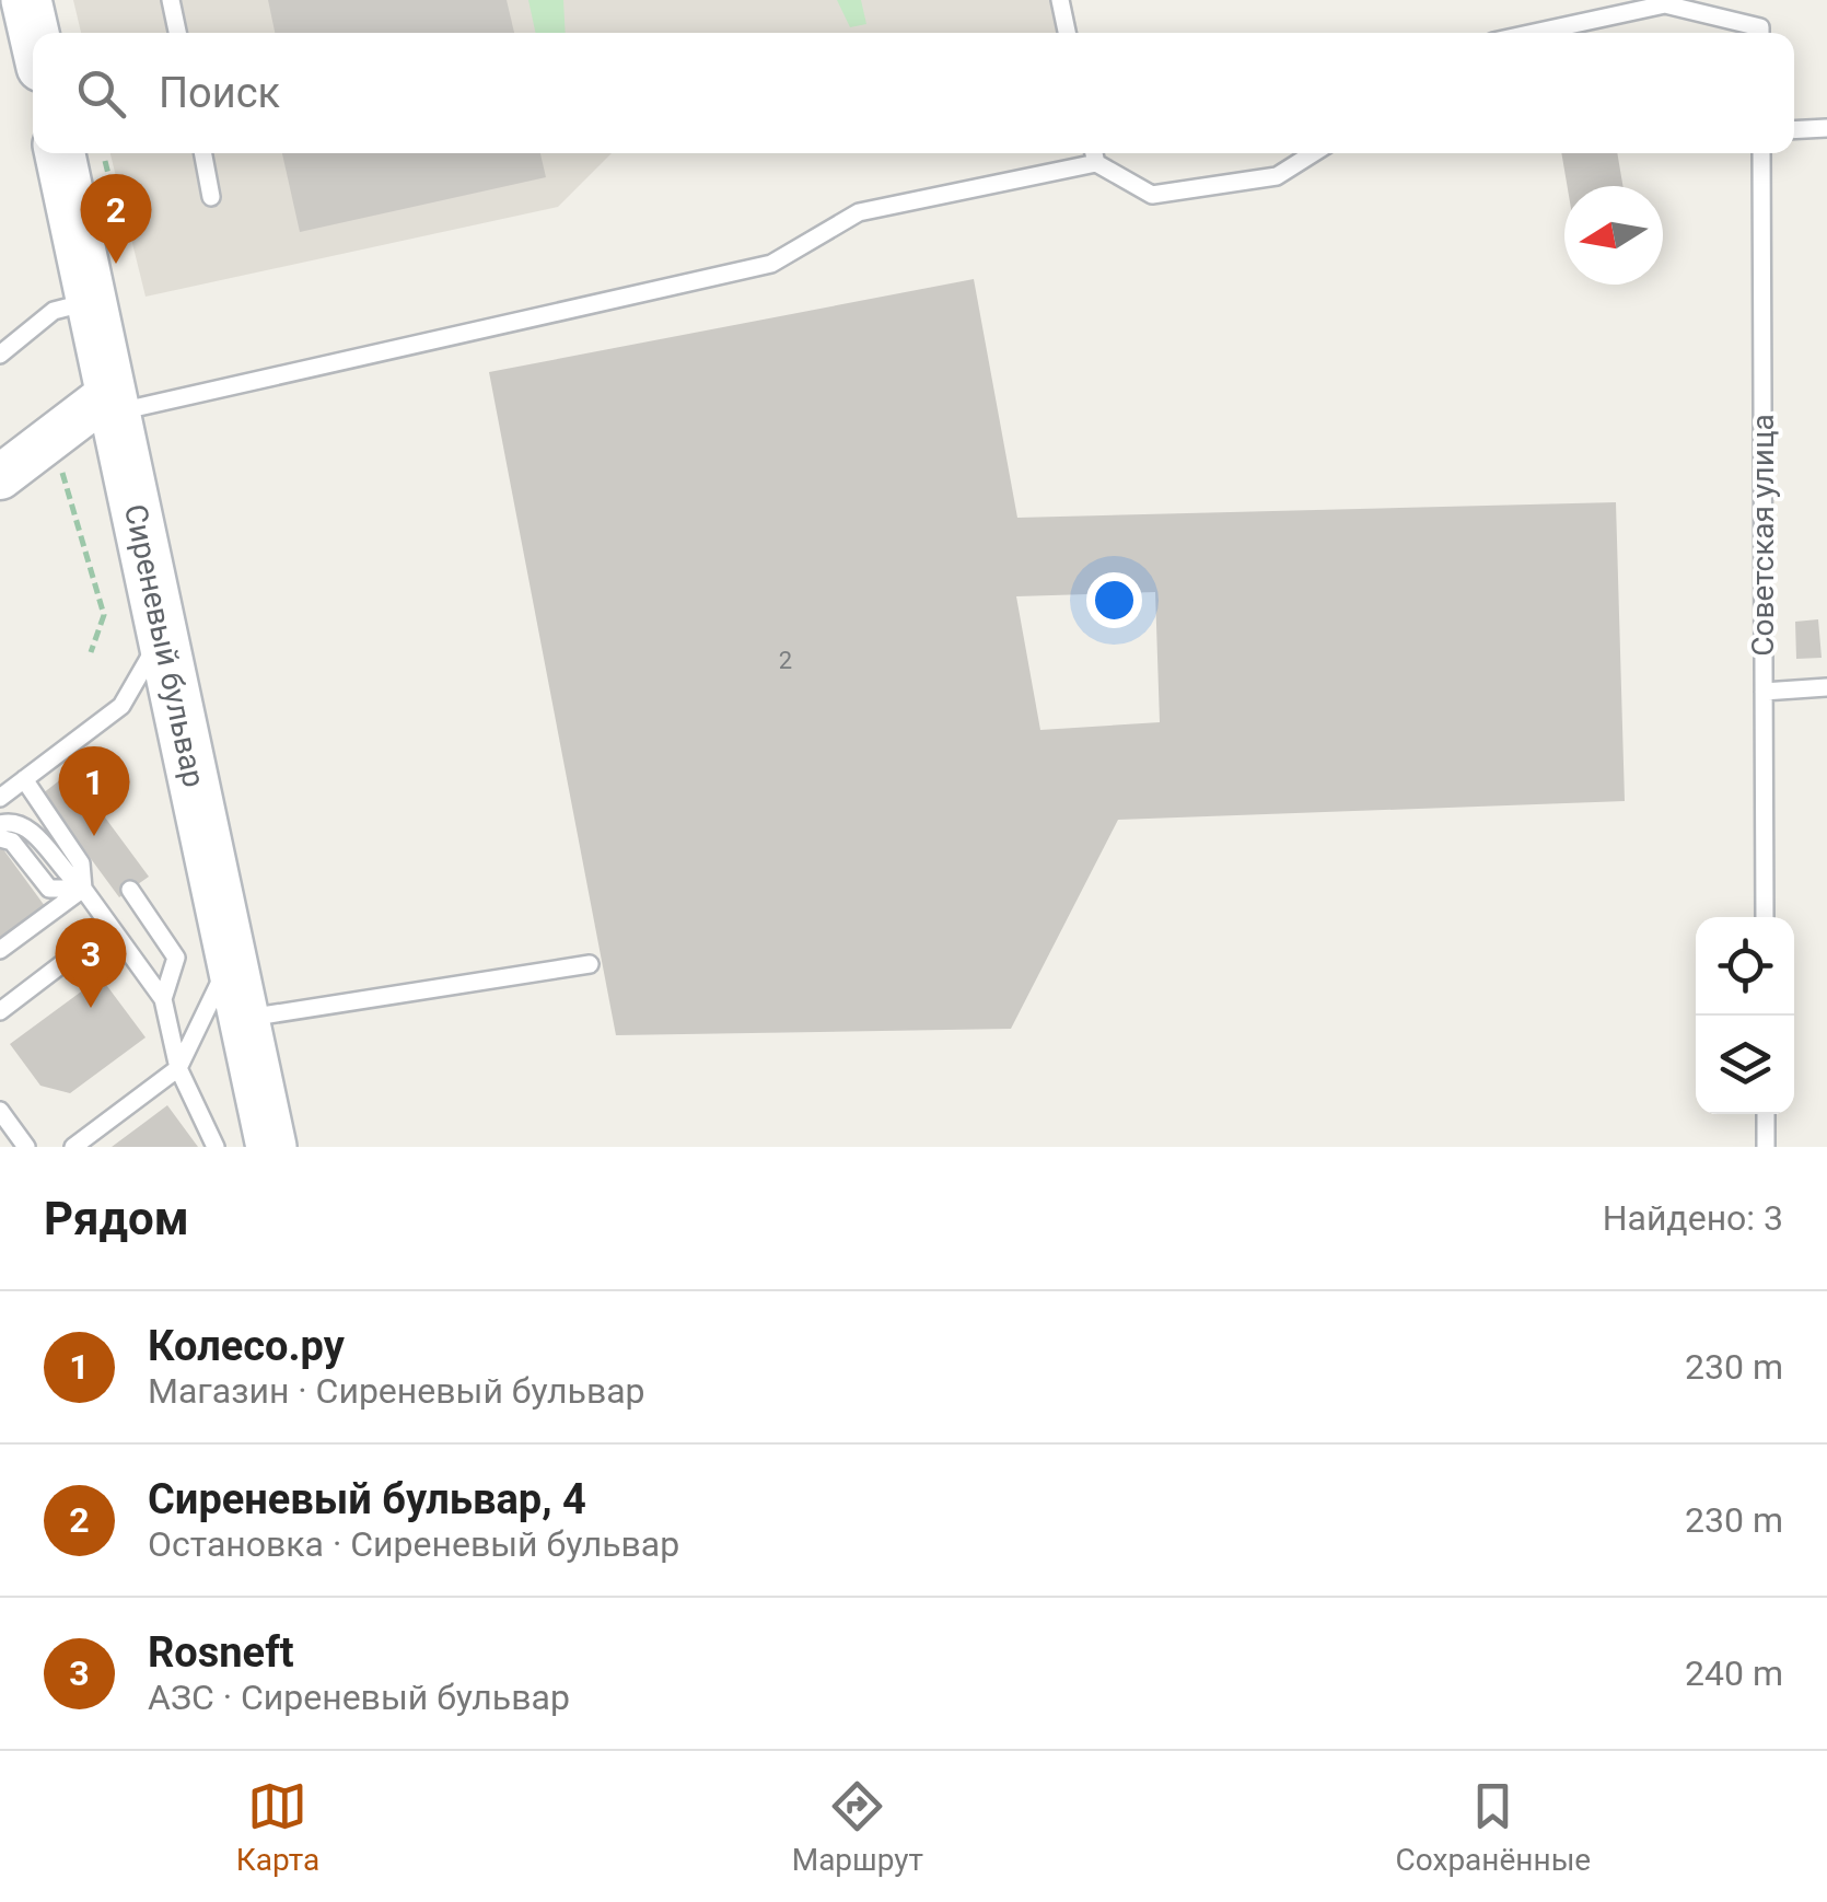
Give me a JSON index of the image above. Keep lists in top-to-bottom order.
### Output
{
  "streets": {
    "main road": ["Сиреневый бульвар"],
    "lane": ["Советская улица"]
  },
  "house_numbers": ["2"],
  "north": "left",
  "page": {
    "search": "Поиск",
    "pins": ["2", "1", "3"],
    "heading": ["Рядом", "Найдено: 3"],
    "list": [
      {
        "mark": "1",
        "name": "Колесо.ру",
        "note": "Магазин · Сиреневый бульвар",
        "value": "230 m"
      },
      {
        "mark": "2",
        "name": "Сиреневый бульвар, 4",
        "note": "Остановка · Сиреневый бульвар",
        "value": "230 m"
      },
      {
        "mark": "3",
        "name": "Rosneft",
        "note": "АЗС · Сиреневый бульвар",
        "value": "240 m"
      }
    ],
    "nav": ["Карта", "Маршрут", "Сохранённые"]
  }
}
